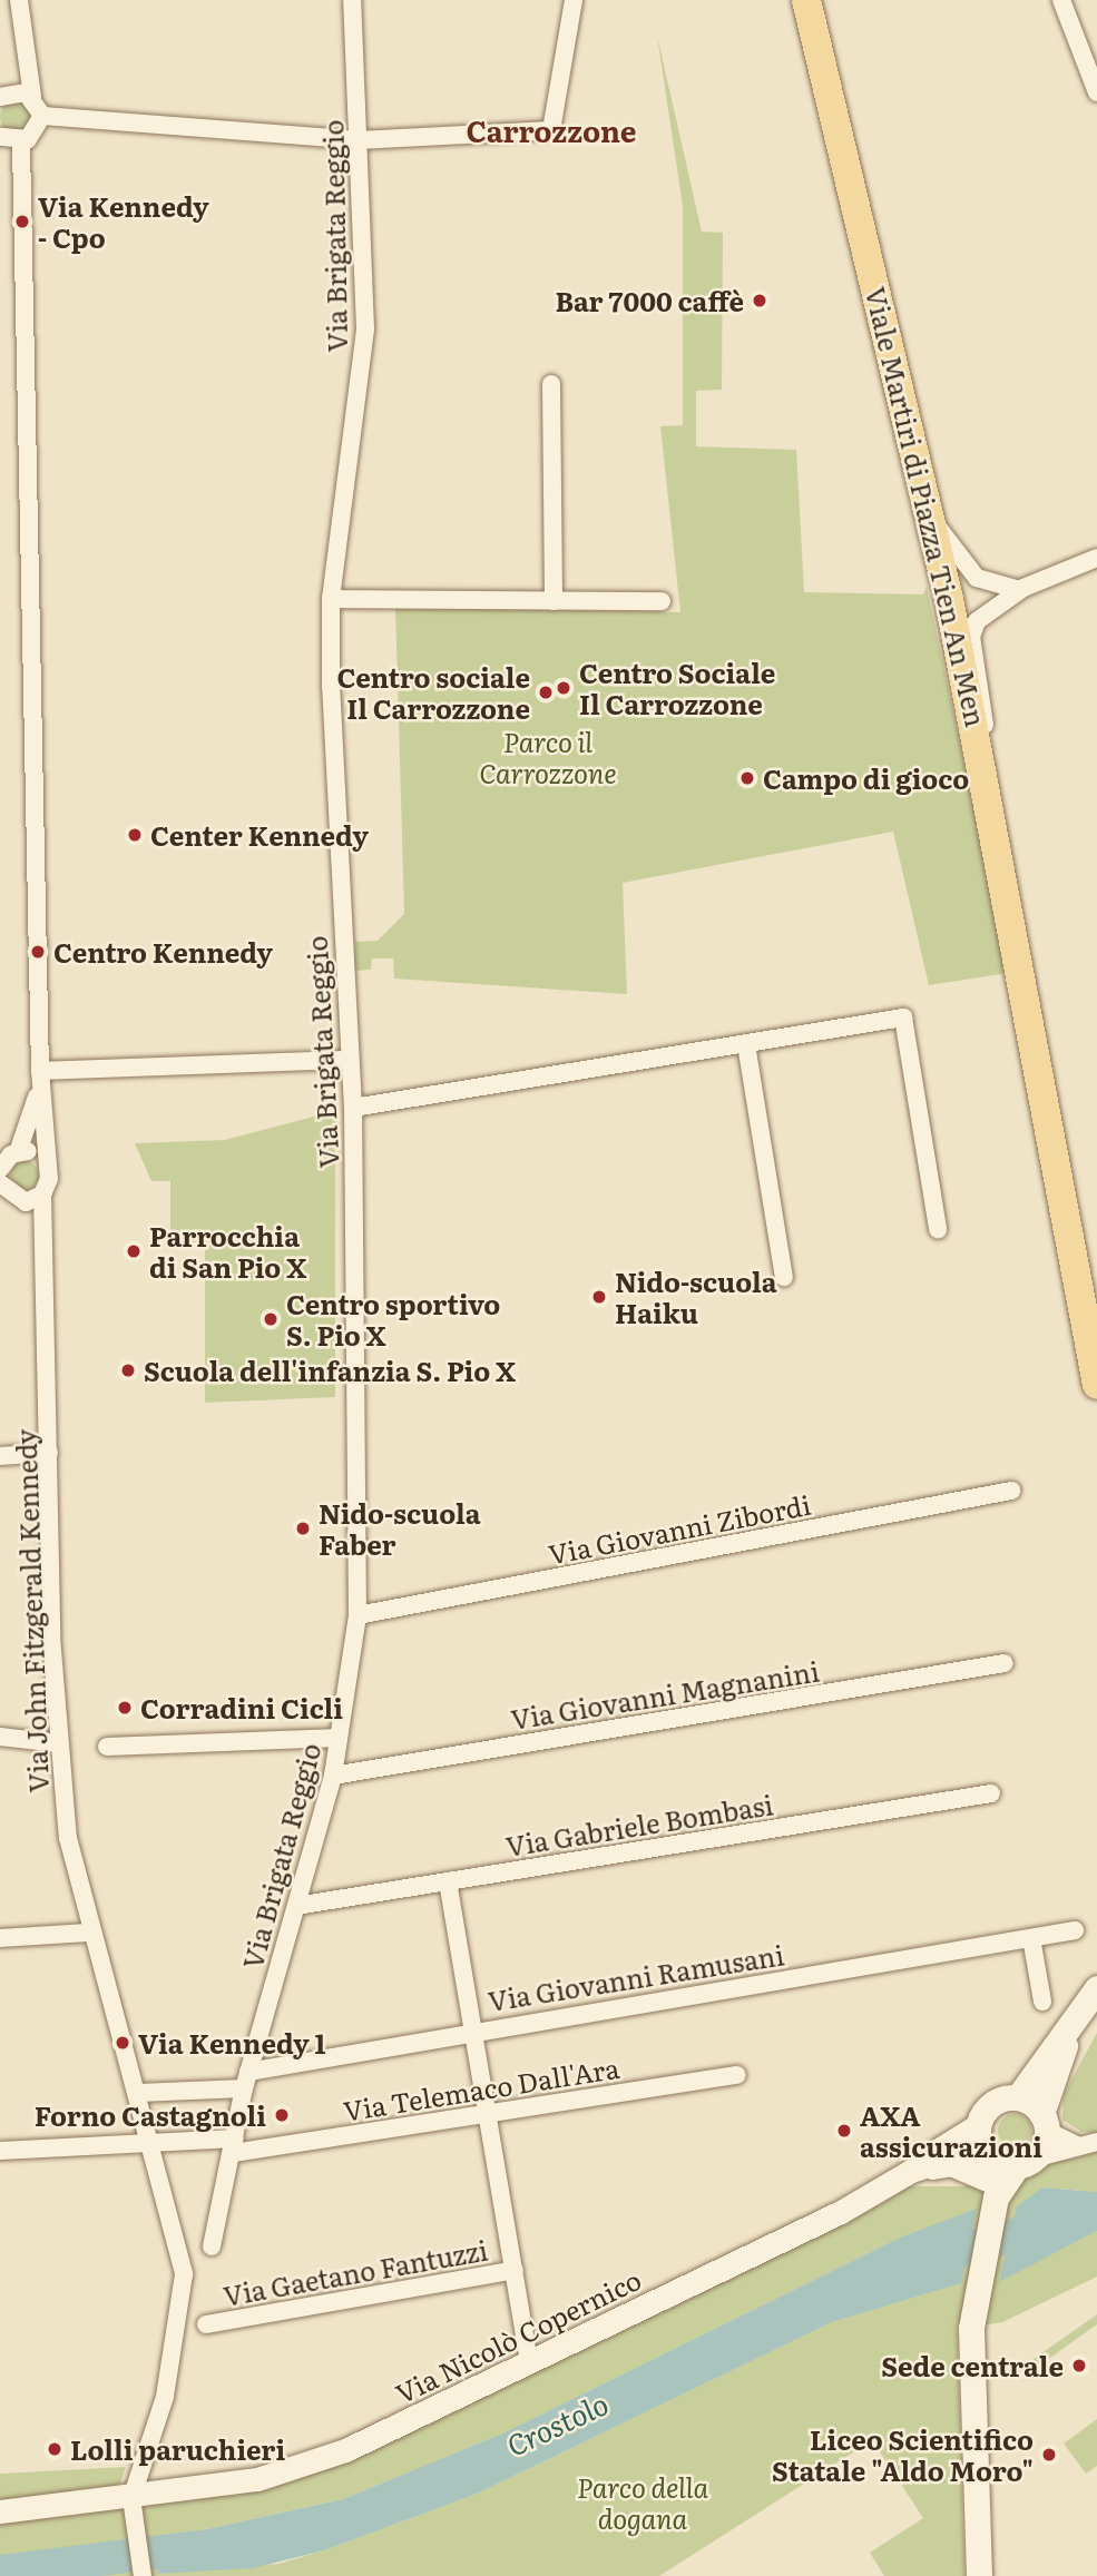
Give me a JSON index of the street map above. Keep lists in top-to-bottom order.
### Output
{
  "streets": {
    "main road": ["Viale Martiri di Piazza Tien An Men"],
    "street": [
      "Via Brigata Reggio",
      "Via Giovanni Zibordi",
      "Via John Fitzgerald Kennedy",
      "Via Giovanni Magnanini",
      "Via Gabriele Bombasi",
      "Via Giovanni Ramusani",
      "Via Telemaco Dall'Ara",
      "Via Gaetano Fantuzzi",
      "Via Nicolò Copernico"
    ]
  },
  "crossings": [
    ["Via Brigata Reggio", "Via Giovanni Zibordi"],
    ["Via Brigata Reggio", "Via Giovanni Magnanini"],
    ["Via Brigata Reggio", "Via Gabriele Bombasi"],
    ["Via Brigata Reggio", "Via Giovanni Ramusani"],
    ["Via Brigata Reggio", "Via Telemaco Dall'Ara"],
    ["Via John Fitzgerald Kennedy", "Via Telemaco Dall'Ara"],
    ["Via John Fitzgerald Kennedy", "Via Nicolò Copernico"]
  ],
  "districts": ["Carrozzone"],
  "water": ["Crostolo"],
  "parks": ["Parco il Carrozzone", "Parco della dogana"],
  "places": [
    "Via Kennedy - Cpo",
    "Bar 7000 caffè",
    "Centro Sociale Il Carrozzone",
    "Centro sociale Il Carrozzone",
    "Campo di gioco",
    "Center Kennedy",
    "Centro Kennedy",
    "Parrocchia di San Pio X",
    "Nido-scuola Haiku",
    "Centro sportivo S. Pio X",
    "Scuola dell'infanzia S. Pio X",
    "Nido-scuola Faber",
    "Corradini Cicli",
    "Via Kennedy 1",
    "Forno Castagnoli",
    "AXA assicurazioni",
    "Sede centrale",
    "Lolli paruchieri",
    "Liceo Scientifico Statale \"Aldo Moro\""
  ]
}
